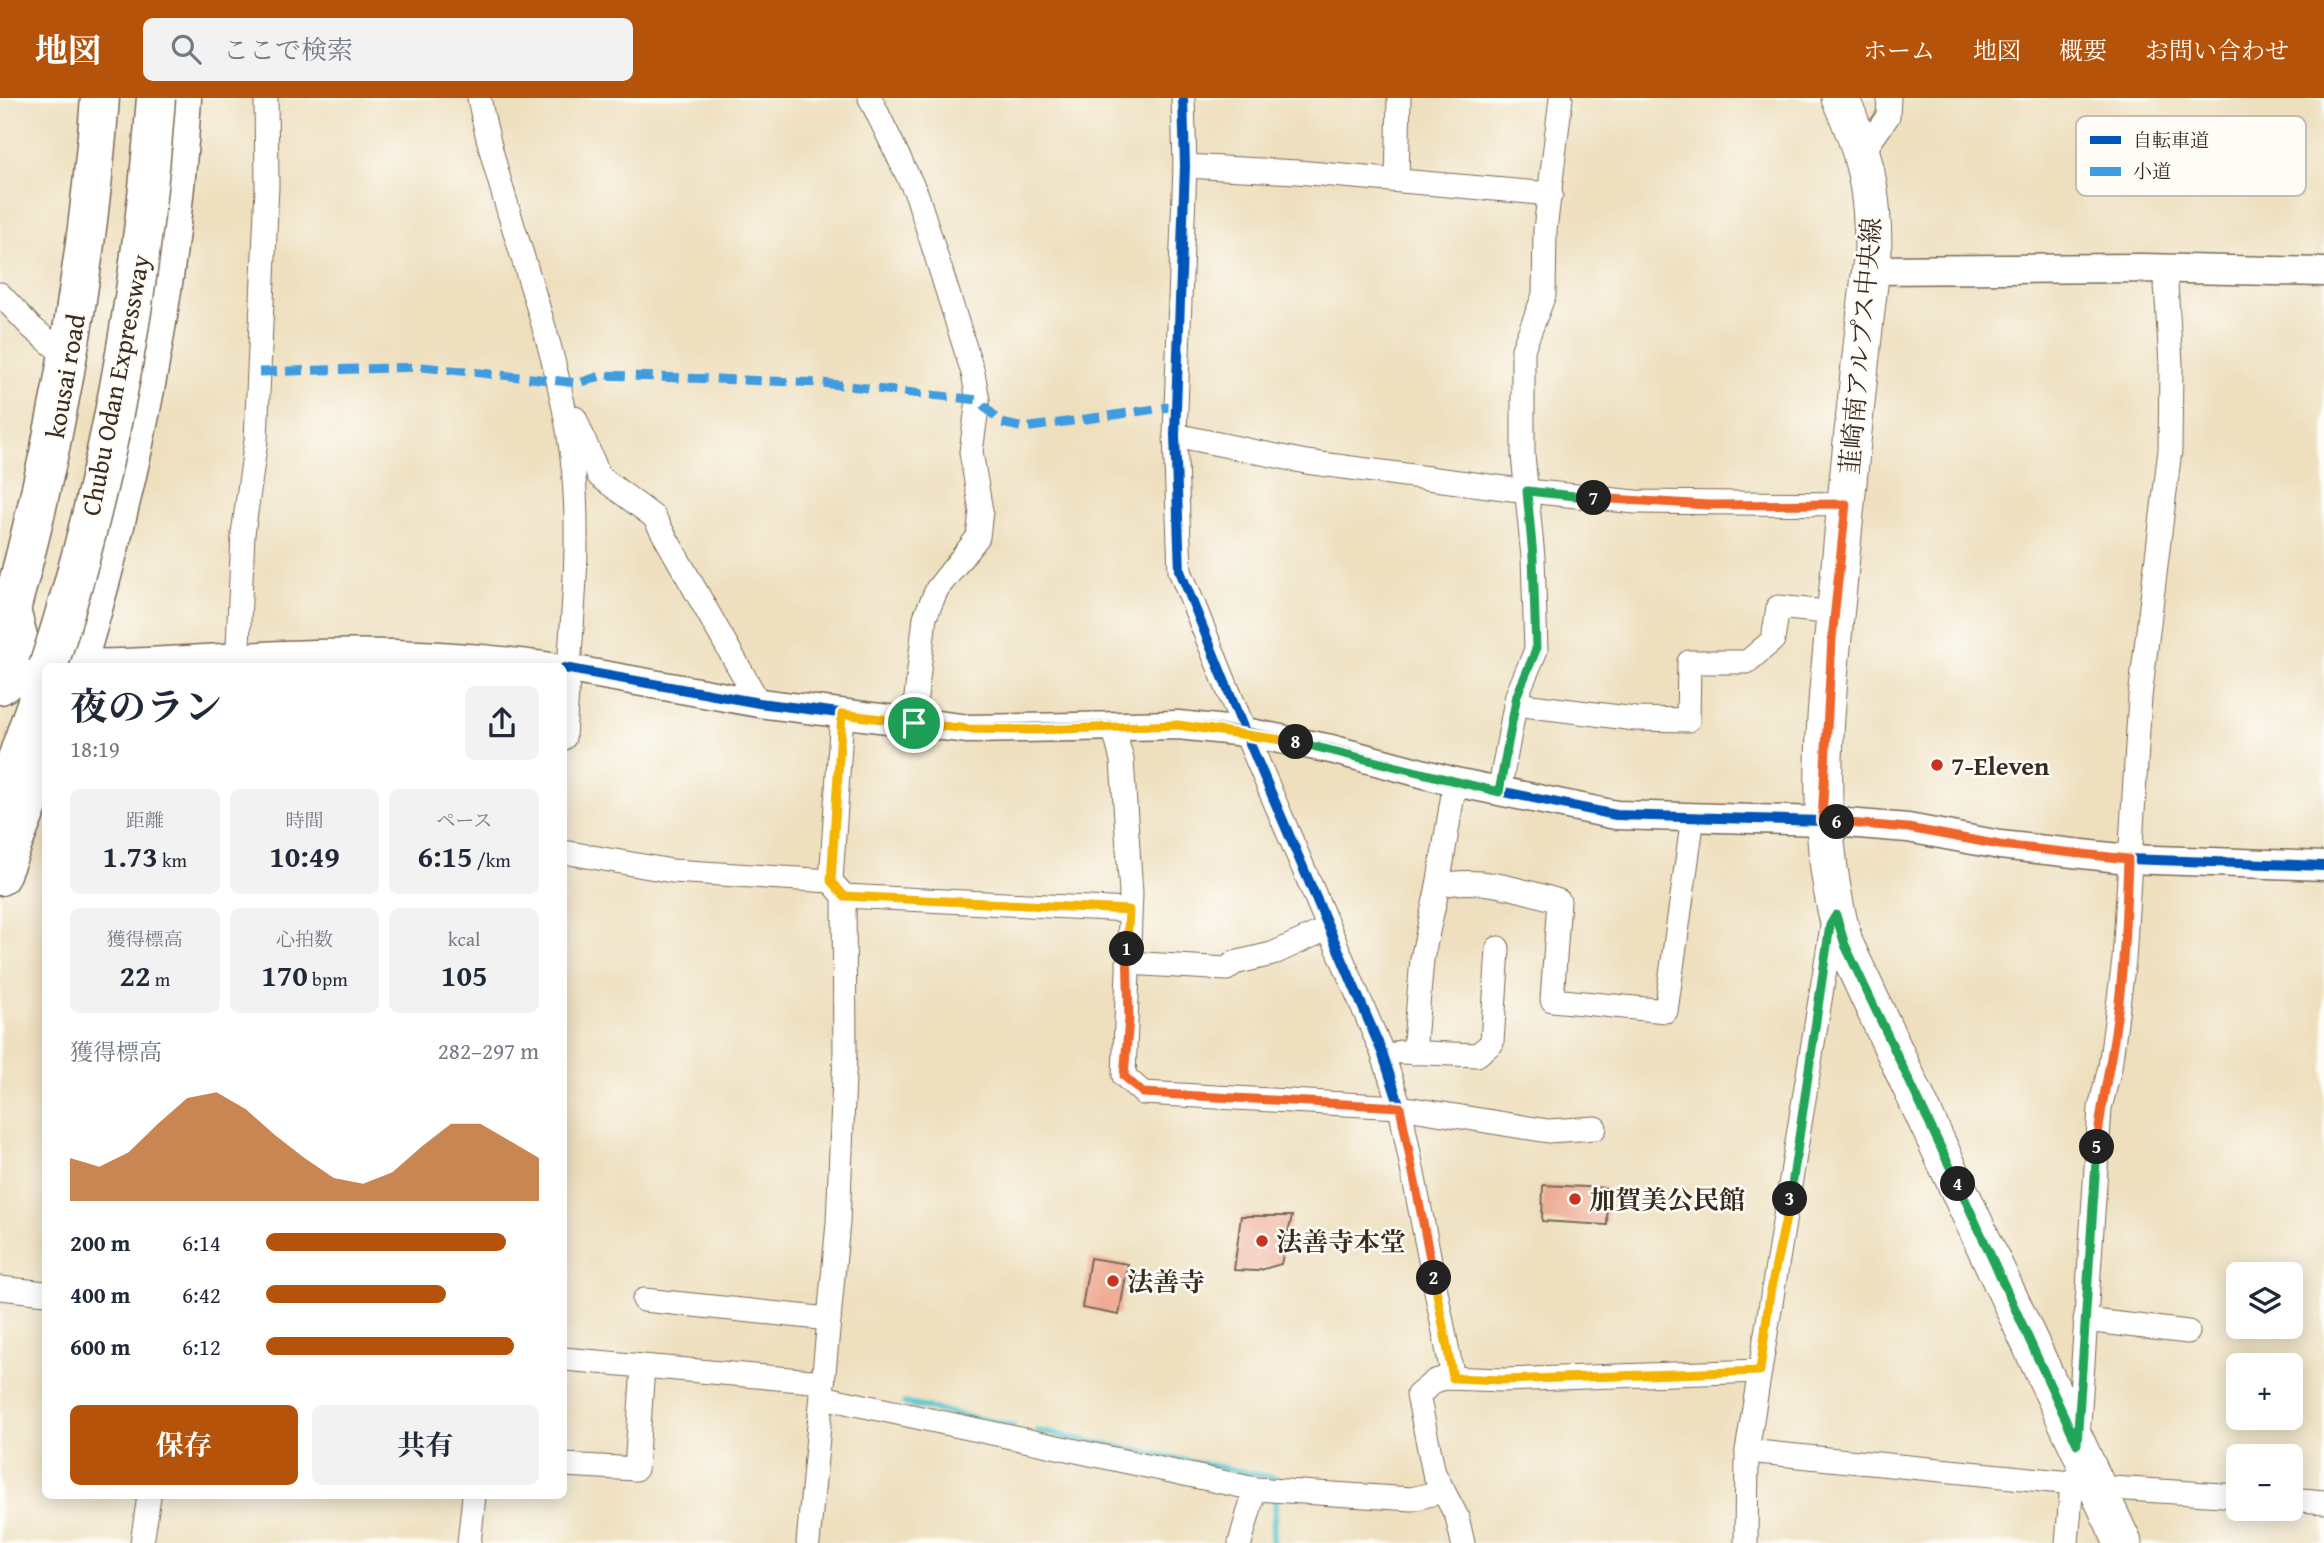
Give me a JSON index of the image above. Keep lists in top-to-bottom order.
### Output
{
  "streets": {
    "highway": ["kousai road", "Chubu Odan Expressway"],
    "main road": ["韮崎南アルプス中央線"]
  },
  "places": [
    "7-Eleven",
    "加賀美公民館",
    "法善寺本堂",
    "法善寺"
  ],
  "legend": ["自転車道", "小道"],
  "page": {
    "header": "地図",
    "search": "ここで検索",
    "nav": [
      "ホーム",
      "地図",
      "概要",
      "お問い合わせ"
    ],
    "pins": [
      "7",
      "8",
      "6",
      "1",
      "5",
      "4",
      "3",
      "2"
    ],
    "heading": ["夜のラン", "18:19"],
    "stats": [
      ["距離", "1.73 km"],
      ["時間", "10:49"],
      ["ペース", "6:15 /km"],
      ["獲得標高", "22 m"],
      ["心拍数", "170 bpm"],
      ["kcal", "105"]
    ],
    "chart": ["獲得標高", "282–297 m"],
    "list": [
      {
        "name": "200 m",
        "note": "6:14"
      },
      {
        "name": "400 m",
        "note": "6:42"
      },
      {
        "name": "600 m",
        "note": "6:12"
      }
    ],
    "map_buttons": ["+", "−"],
    "buttons": ["保存", "共有"]
  }
}
